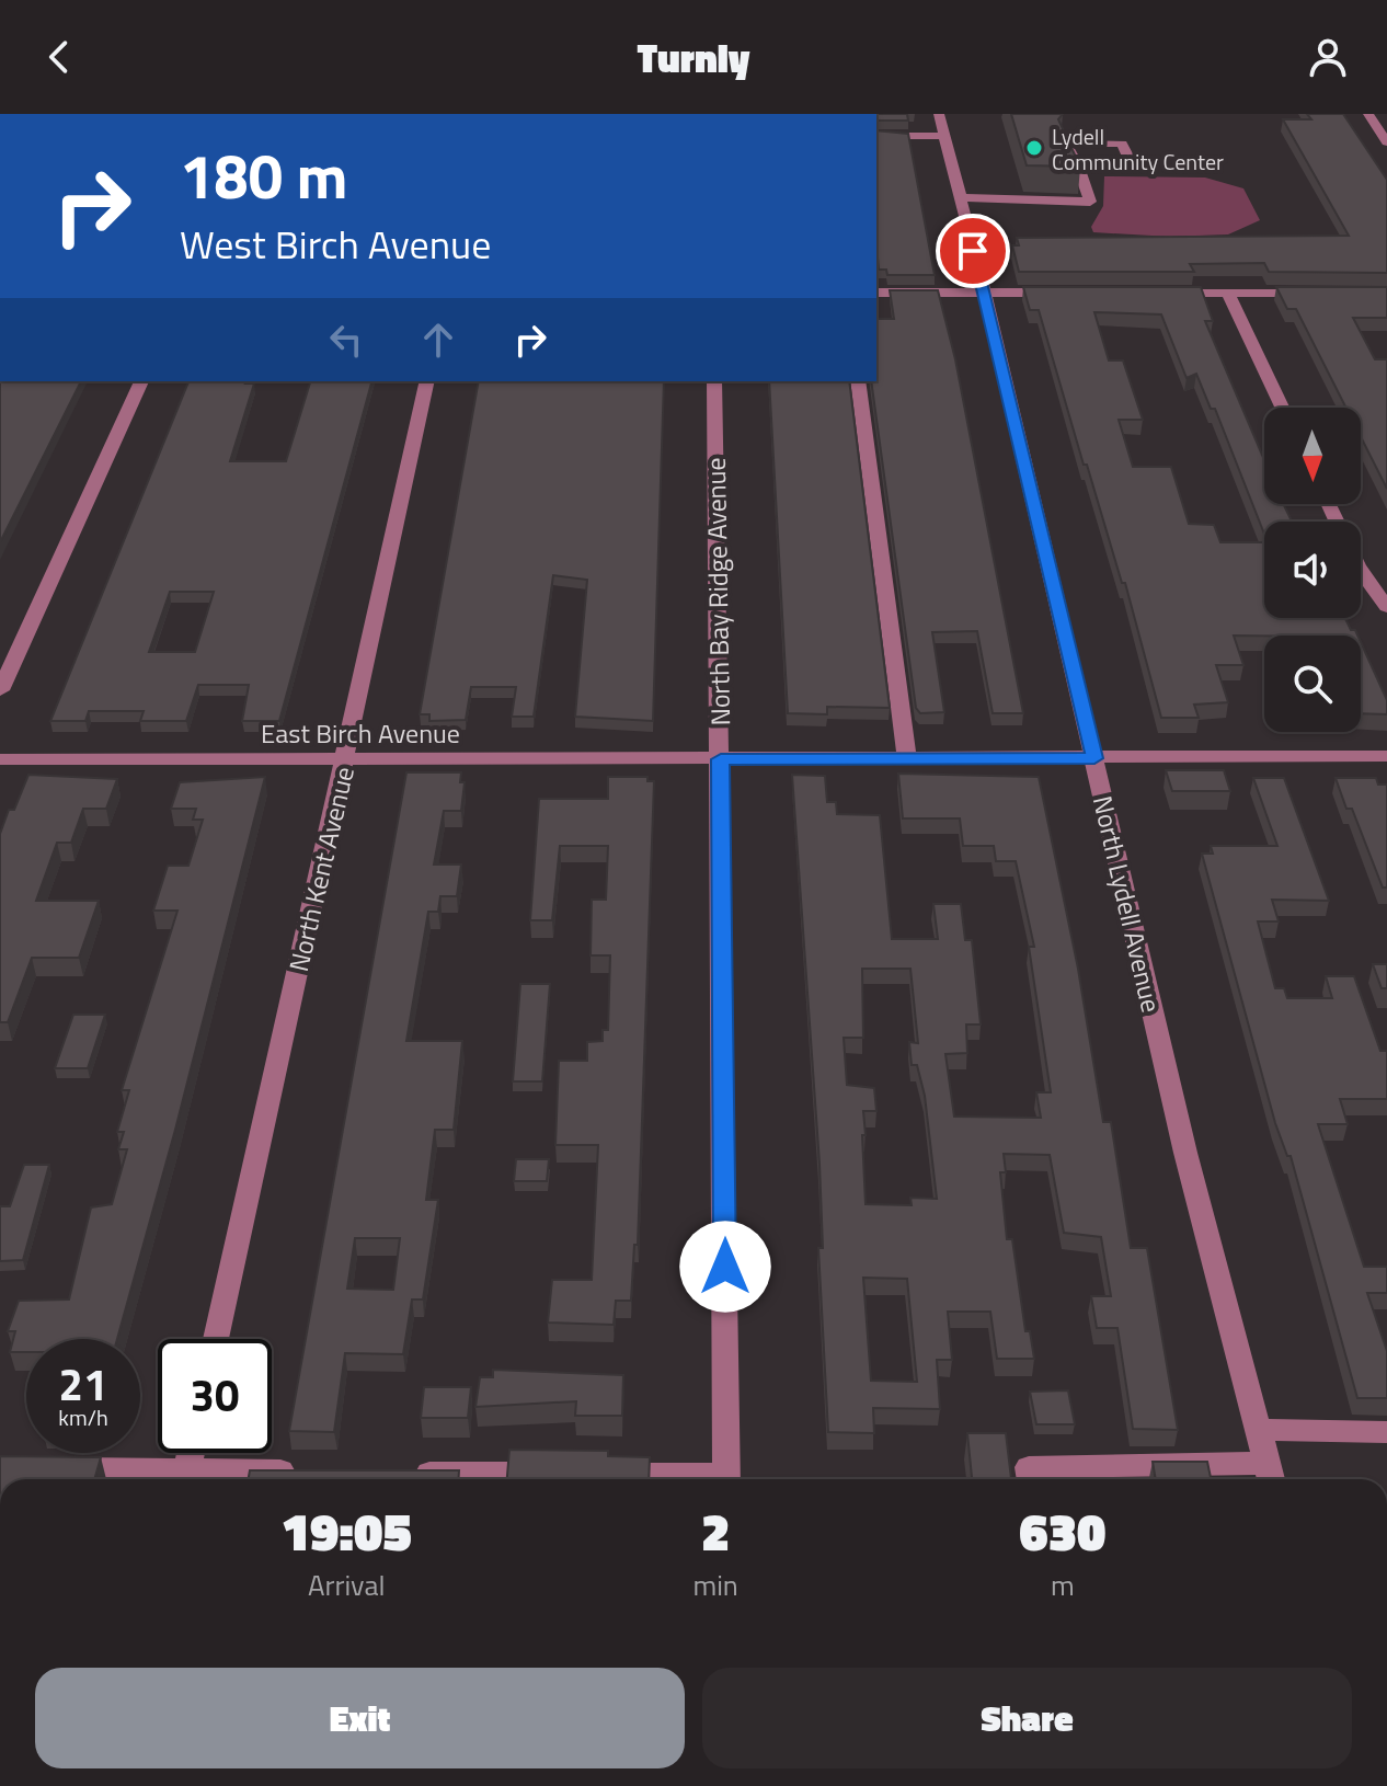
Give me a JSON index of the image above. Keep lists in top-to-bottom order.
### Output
{
  "streets": {
    "street": [
      "North Bay Ridge Avenue",
      "East Birch Avenue",
      "North Kent Avenue",
      "North Lydell Avenue"
    ]
  },
  "crossings": [
    ["North Bay Ridge Avenue", "East Birch Avenue"],
    ["East Birch Avenue", "North Kent Avenue"],
    ["East Birch Avenue", "North Lydell Avenue"]
  ],
  "places": ["Lydell Community Center"],
  "north": "bottom",
  "page": {
    "header": "Turnly",
    "turn": ["180 m", "West Birch Avenue"],
    "speed": "21 km/h",
    "limit": "30",
    "eta": [
      "19:05",
      "Arrival",
      "2",
      "min",
      "630",
      "m"
    ],
    "buttons": ["Exit", "Share"]
  }
}
